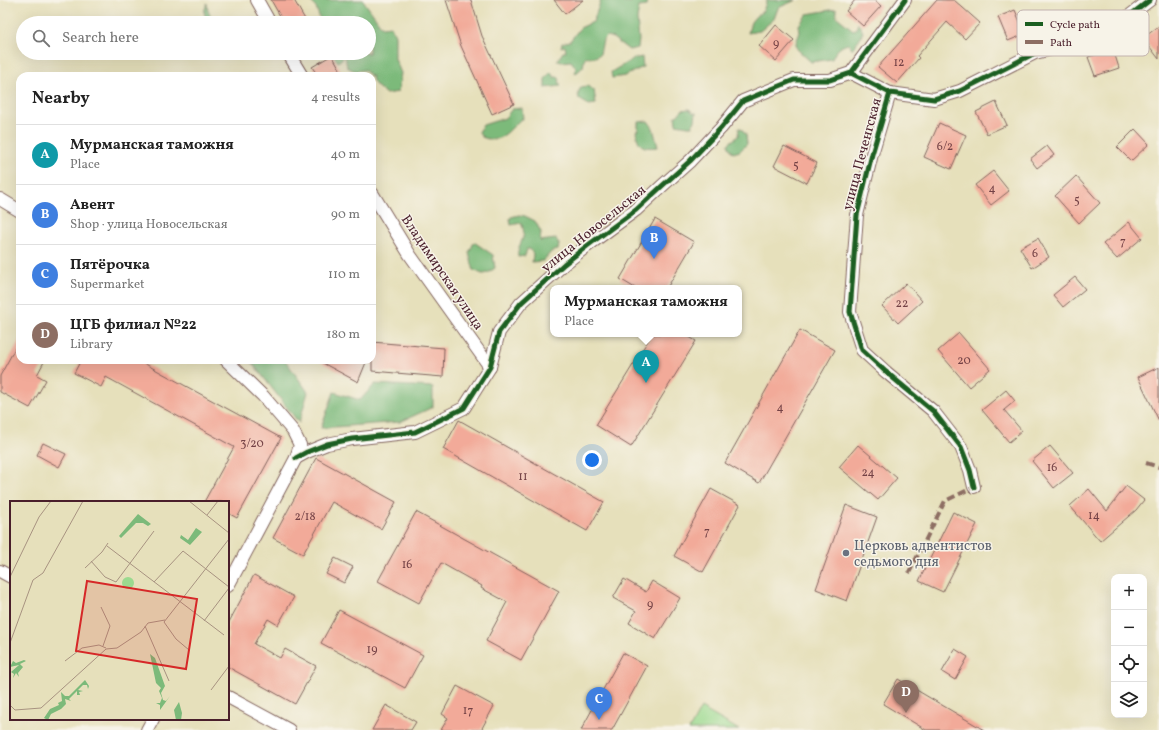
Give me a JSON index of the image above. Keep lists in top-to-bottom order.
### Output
{
  "streets": {
    "street": ["улица Печенгская", "улица Новосельская", "Владимирская улица"]
  },
  "crossings": [
    ["улица Новосельская", "Владимирская улица"]
  ],
  "places": ["Церковь адвентистов седьмого дня"],
  "house_numbers": [
    "9",
    "12",
    "6/2",
    "5",
    "4",
    "5",
    "7",
    "6",
    "22",
    "20",
    "4",
    "3/20",
    "16",
    "24",
    "11",
    "14",
    "2/18",
    "7",
    "16",
    "9",
    "19",
    "17"
  ],
  "legend": ["Cycle path", "Path"],
  "page": {
    "search": "Search here",
    "heading": ["Nearby", "4 results"],
    "list": [
      {
        "mark": "A",
        "name": "Мурманская таможня",
        "note": "Place",
        "value": "40 m"
      },
      {
        "mark": "B",
        "name": "Авент",
        "note": "Shop · улица Новосельская",
        "value": "90 m"
      },
      {
        "mark": "C",
        "name": "Пятёрочка",
        "note": "Supermarket",
        "value": "110 m"
      },
      {
        "mark": "D",
        "name": "ЦГБ филиал №22",
        "note": "Library",
        "value": "180 m"
      }
    ],
    "pins": [
      "B",
      "A",
      "D",
      "C"
    ],
    "popup": ["Мурманская таможня", "Place"],
    "map_buttons": ["+", "−"]
  }
}
